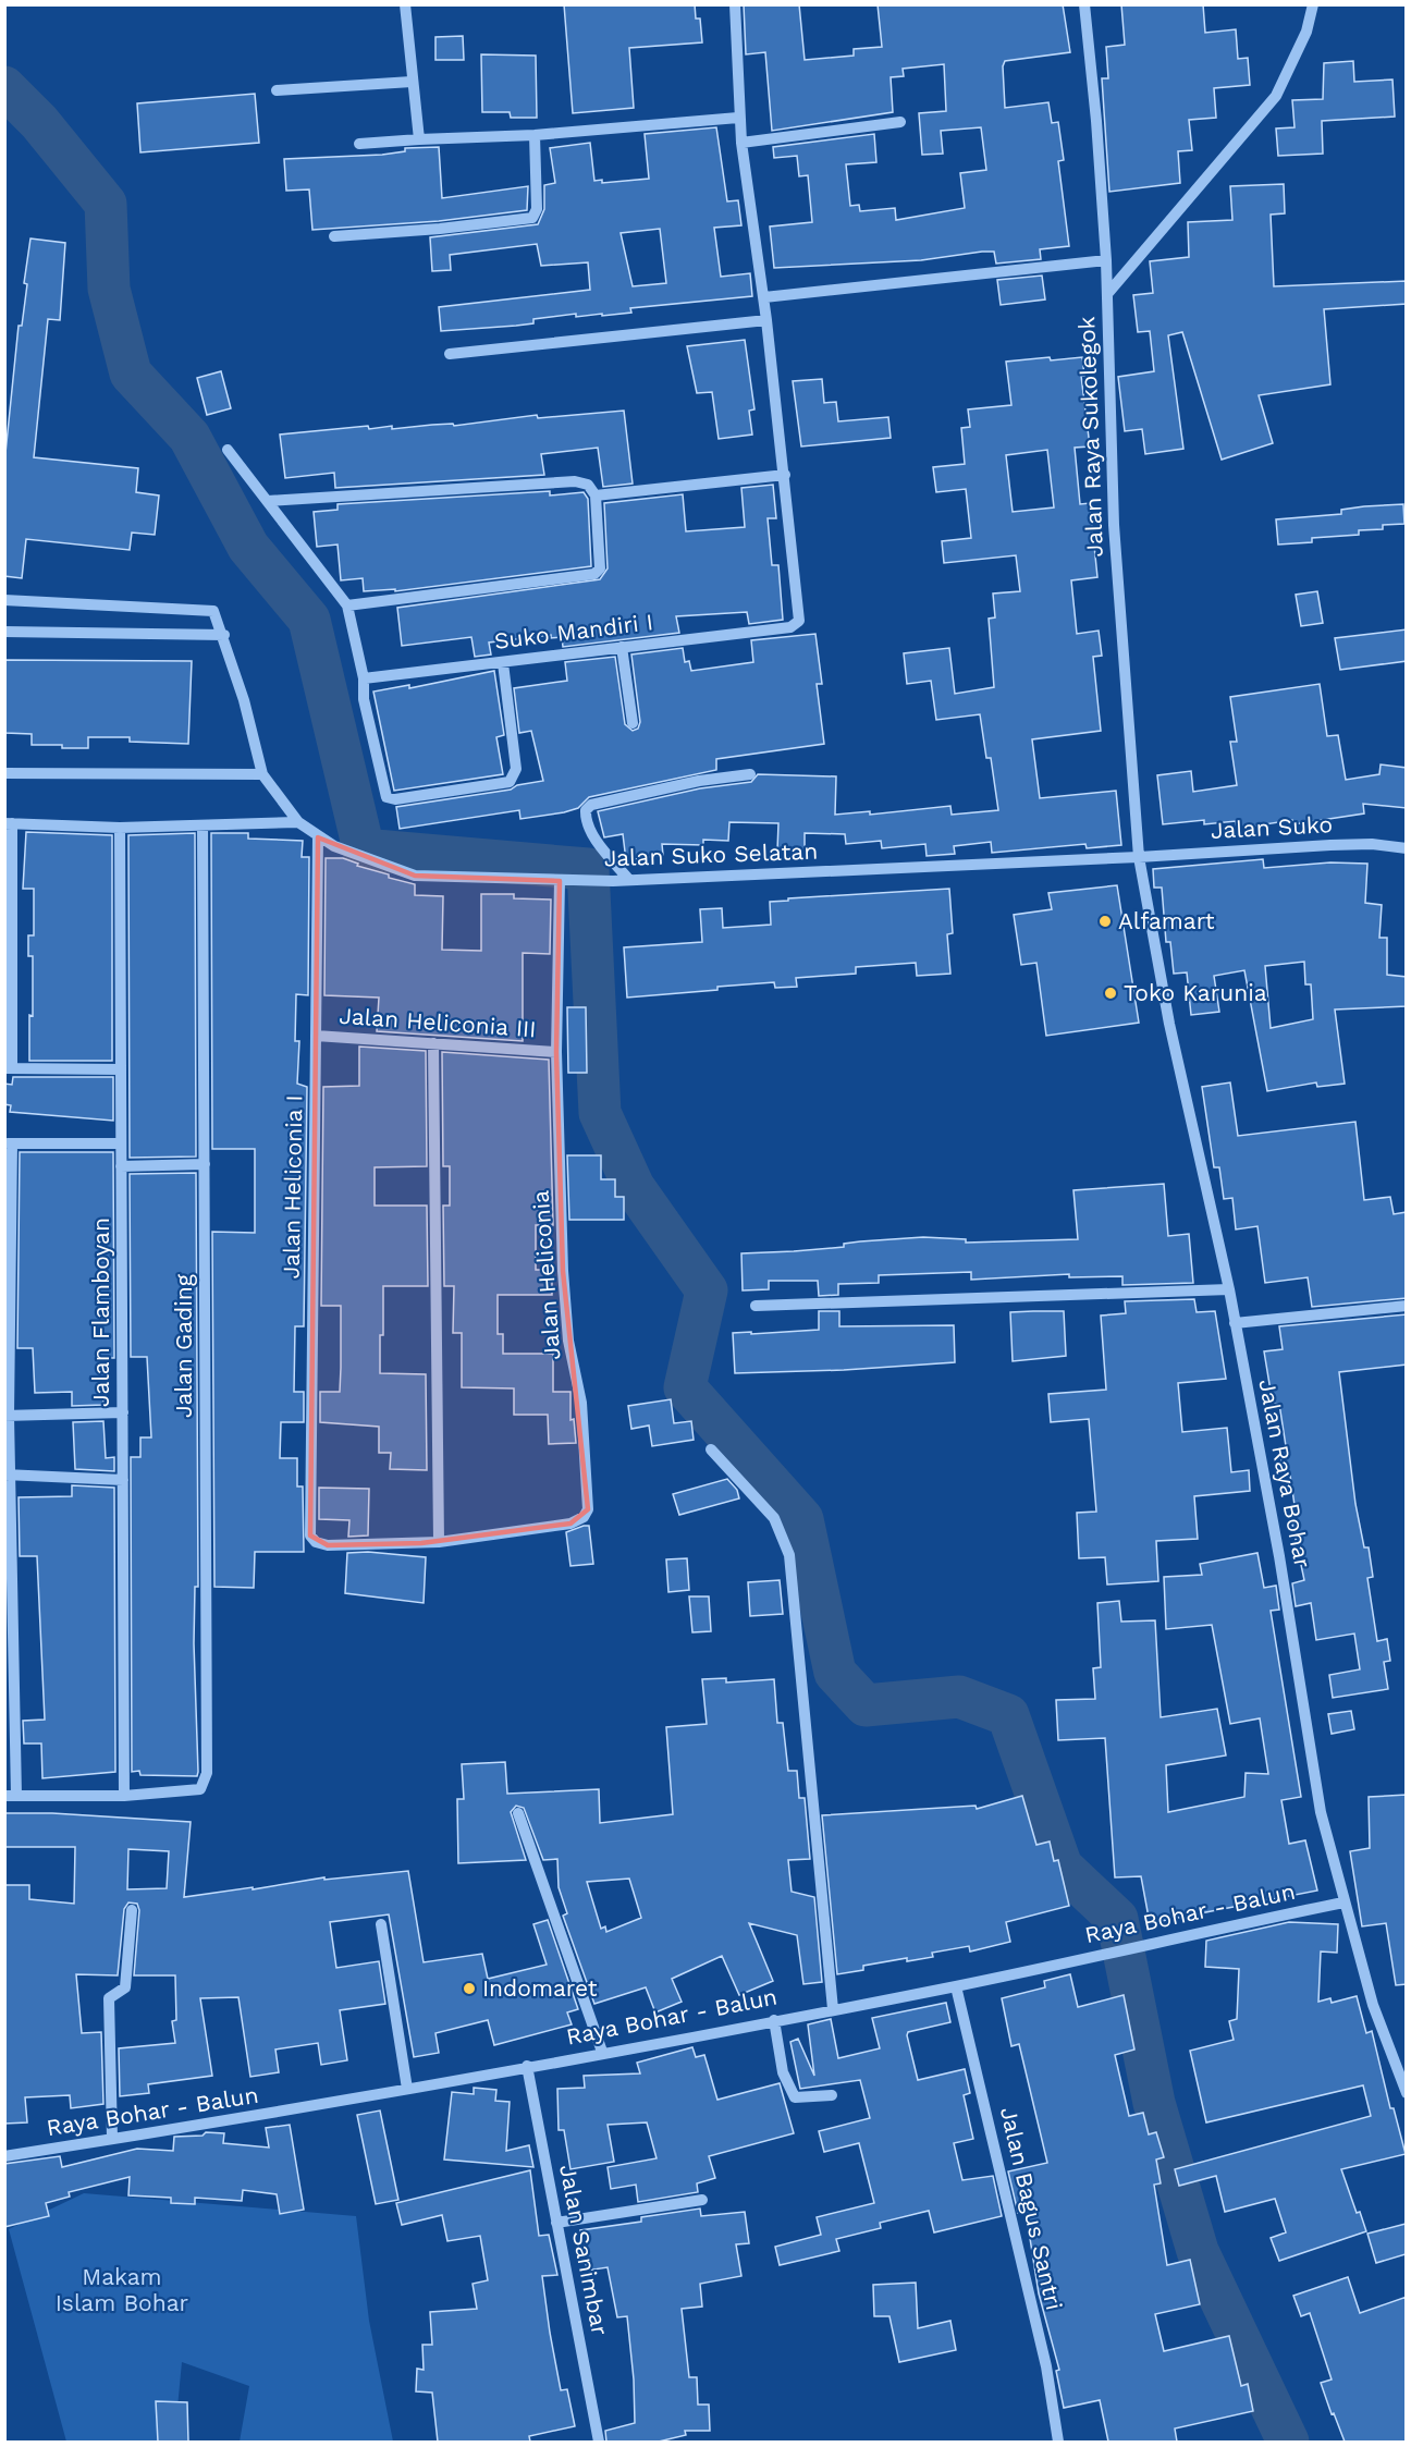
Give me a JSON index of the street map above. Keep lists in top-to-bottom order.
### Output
{
  "streets": {
    "street": [
      "Jalan Raya Sukolegok",
      "Suko Mandiri I",
      "Jalan Suko",
      "Jalan Suko Selatan",
      "Jalan Heliconia III",
      "Jalan Heliconia I",
      "Jalan Heliconia",
      "Jalan Flamboyan",
      "Jalan Gading",
      "Jalan Raya Bohar",
      "Raya Bohar - Balun",
      "Jalan Bagus Santri",
      "Jalan Sanimbar"
    ]
  },
  "crossings": [
    ["Jalan Raya Sukolegok", "Jalan Suko"],
    ["Jalan Raya Sukolegok", "Jalan Suko Selatan"],
    ["Jalan Raya Sukolegok", "Jalan Raya Bohar"],
    ["Jalan Suko", "Jalan Suko Selatan"],
    ["Jalan Suko", "Jalan Raya Bohar"],
    ["Jalan Suko Selatan", "Jalan Heliconia I"],
    ["Jalan Suko Selatan", "Jalan Heliconia"],
    ["Jalan Suko Selatan", "Jalan Raya Bohar"],
    ["Jalan Heliconia III", "Jalan Heliconia I"],
    ["Jalan Heliconia III", "Jalan Heliconia"],
    ["Jalan Heliconia I", "Jalan Heliconia"],
    ["Jalan Flamboyan", "Jalan Gading"],
    ["Jalan Raya Bohar", "Raya Bohar - Balun"],
    ["Raya Bohar - Balun", "Jalan Bagus Santri"],
    ["Raya Bohar - Balun", "Jalan Sanimbar"]
  ],
  "parks": ["Makam Islam Bohar"],
  "places": ["Alfamart", "Toko Karunia", "Indomaret"]
}
